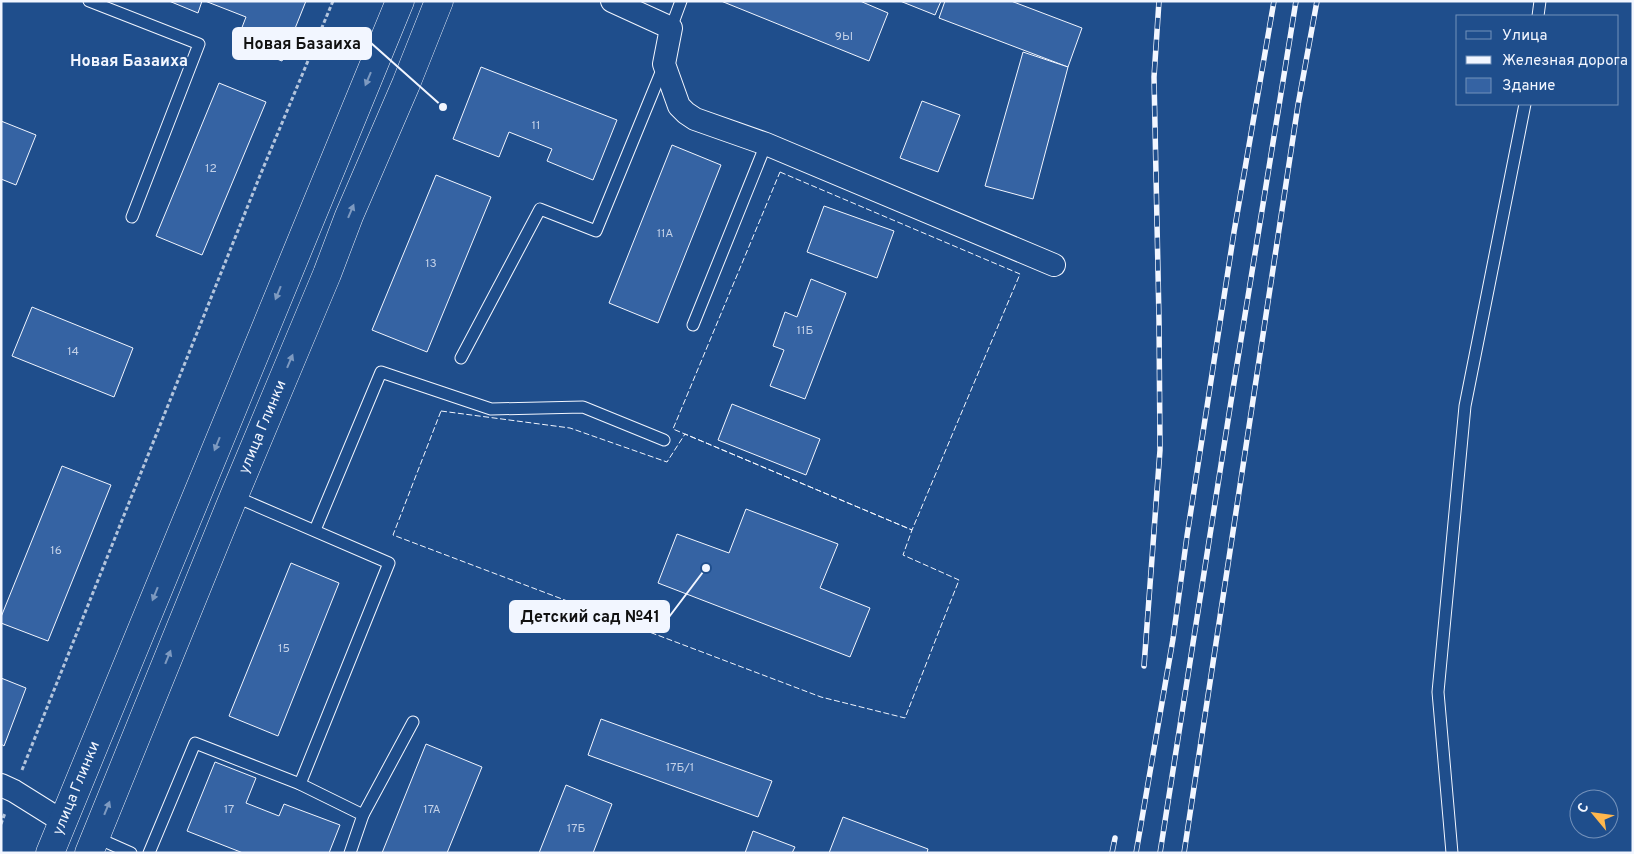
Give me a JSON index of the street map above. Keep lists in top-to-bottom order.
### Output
{
  "streets": {
    "highway": ["улица Глинки"]
  },
  "districts": ["Новая Базаиха"],
  "places": ["Новая Базаиха", "Детский сад №41"],
  "house_numbers": [
    "9Ы",
    "11",
    "12",
    "11А",
    "13",
    "11Б",
    "14",
    "16",
    "15",
    "17Б/1",
    "17",
    "17А",
    "17Б"
  ],
  "legend": ["Улица", "Железная дорога", "Здание"],
  "north": "top left"
}
